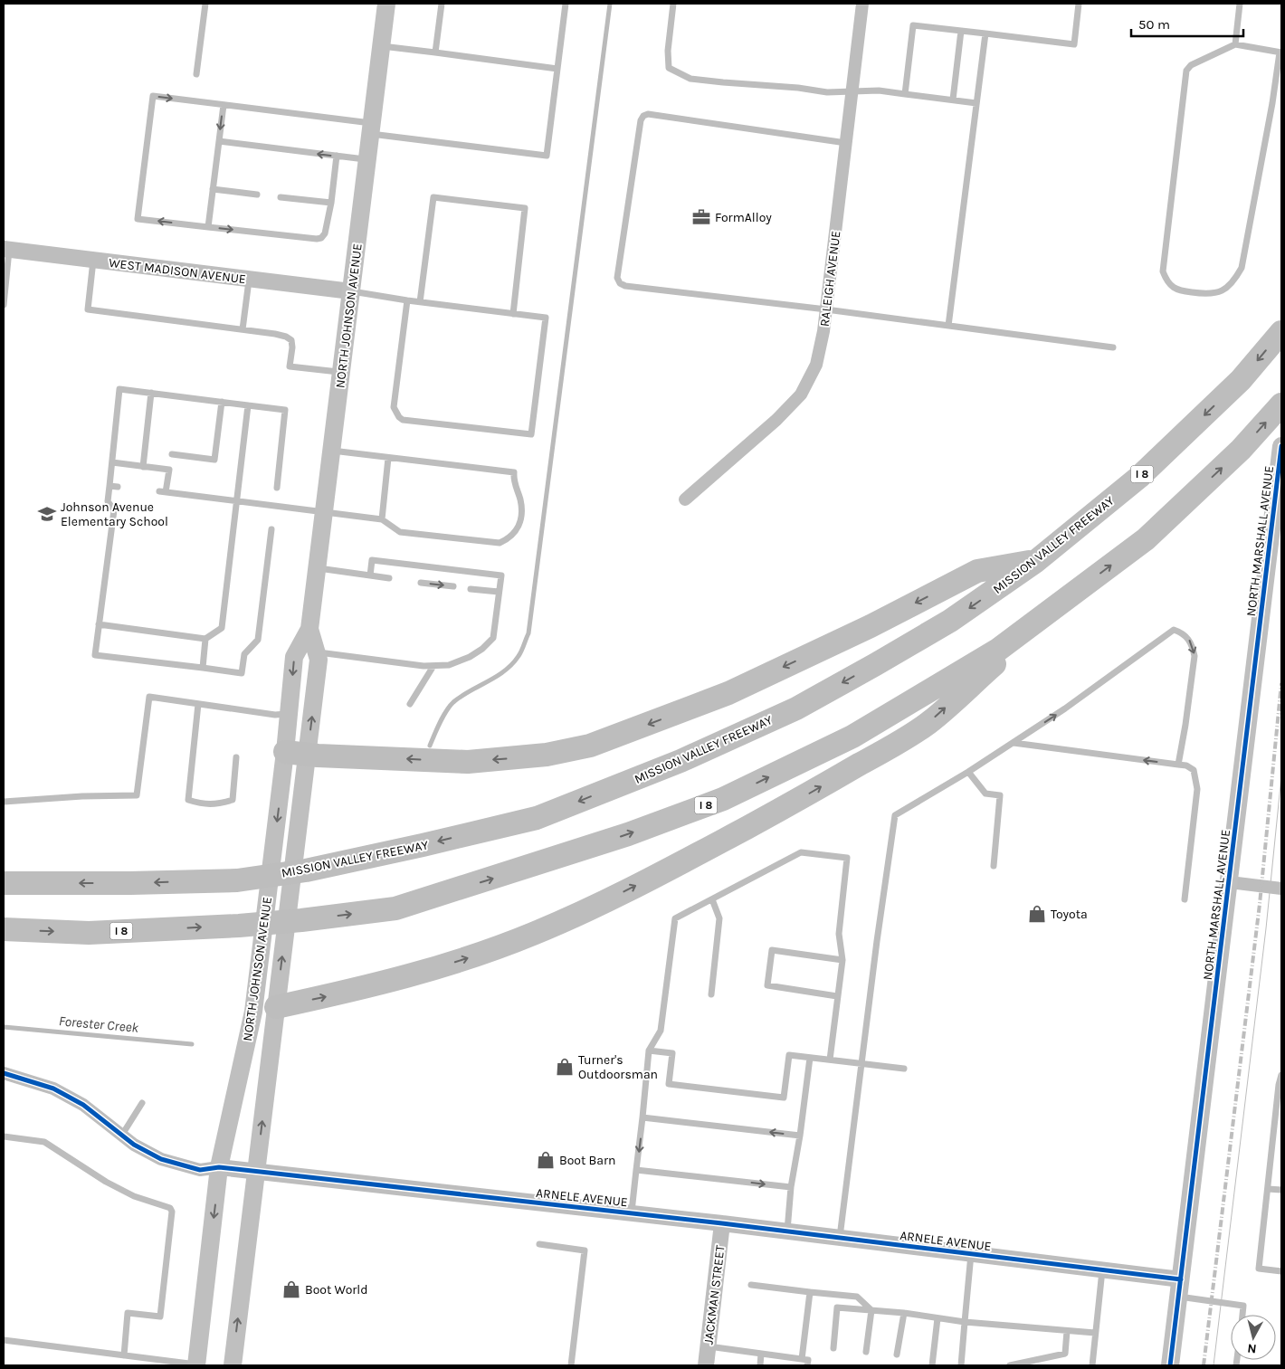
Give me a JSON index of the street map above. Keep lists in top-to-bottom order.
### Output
{
  "streets": {
    "highway": ["I 8", "MISSION VALLEY FREEWAY"],
    "main road": ["NORTH JOHNSON AVENUE", "NORTH MARSHALL AVENUE"],
    "street": [
      "WEST MADISON AVENUE",
      "RALEIGH AVENUE",
      "ARNELE AVENUE",
      "JACKMAN STREET"
    ]
  },
  "crossings": [
    ["WEST MADISON AVENUE", "NORTH JOHNSON AVENUE"],
    ["NORTH JOHNSON AVENUE", "ARNELE AVENUE"],
    ["NORTH MARSHALL AVENUE", "ARNELE AVENUE"],
    ["ARNELE AVENUE", "JACKMAN STREET"]
  ],
  "water": ["Forester Creek"],
  "places": {
    "office": ["FormAlloy"],
    "school or university": ["Johnson Avenue Elementary School"],
    "shop": [
      "Toyota",
      "Turner's Outdoorsman",
      "Boot Barn",
      "Boot World"
    ]
  },
  "scale_bar": "50 m",
  "north": "bottom"
}
